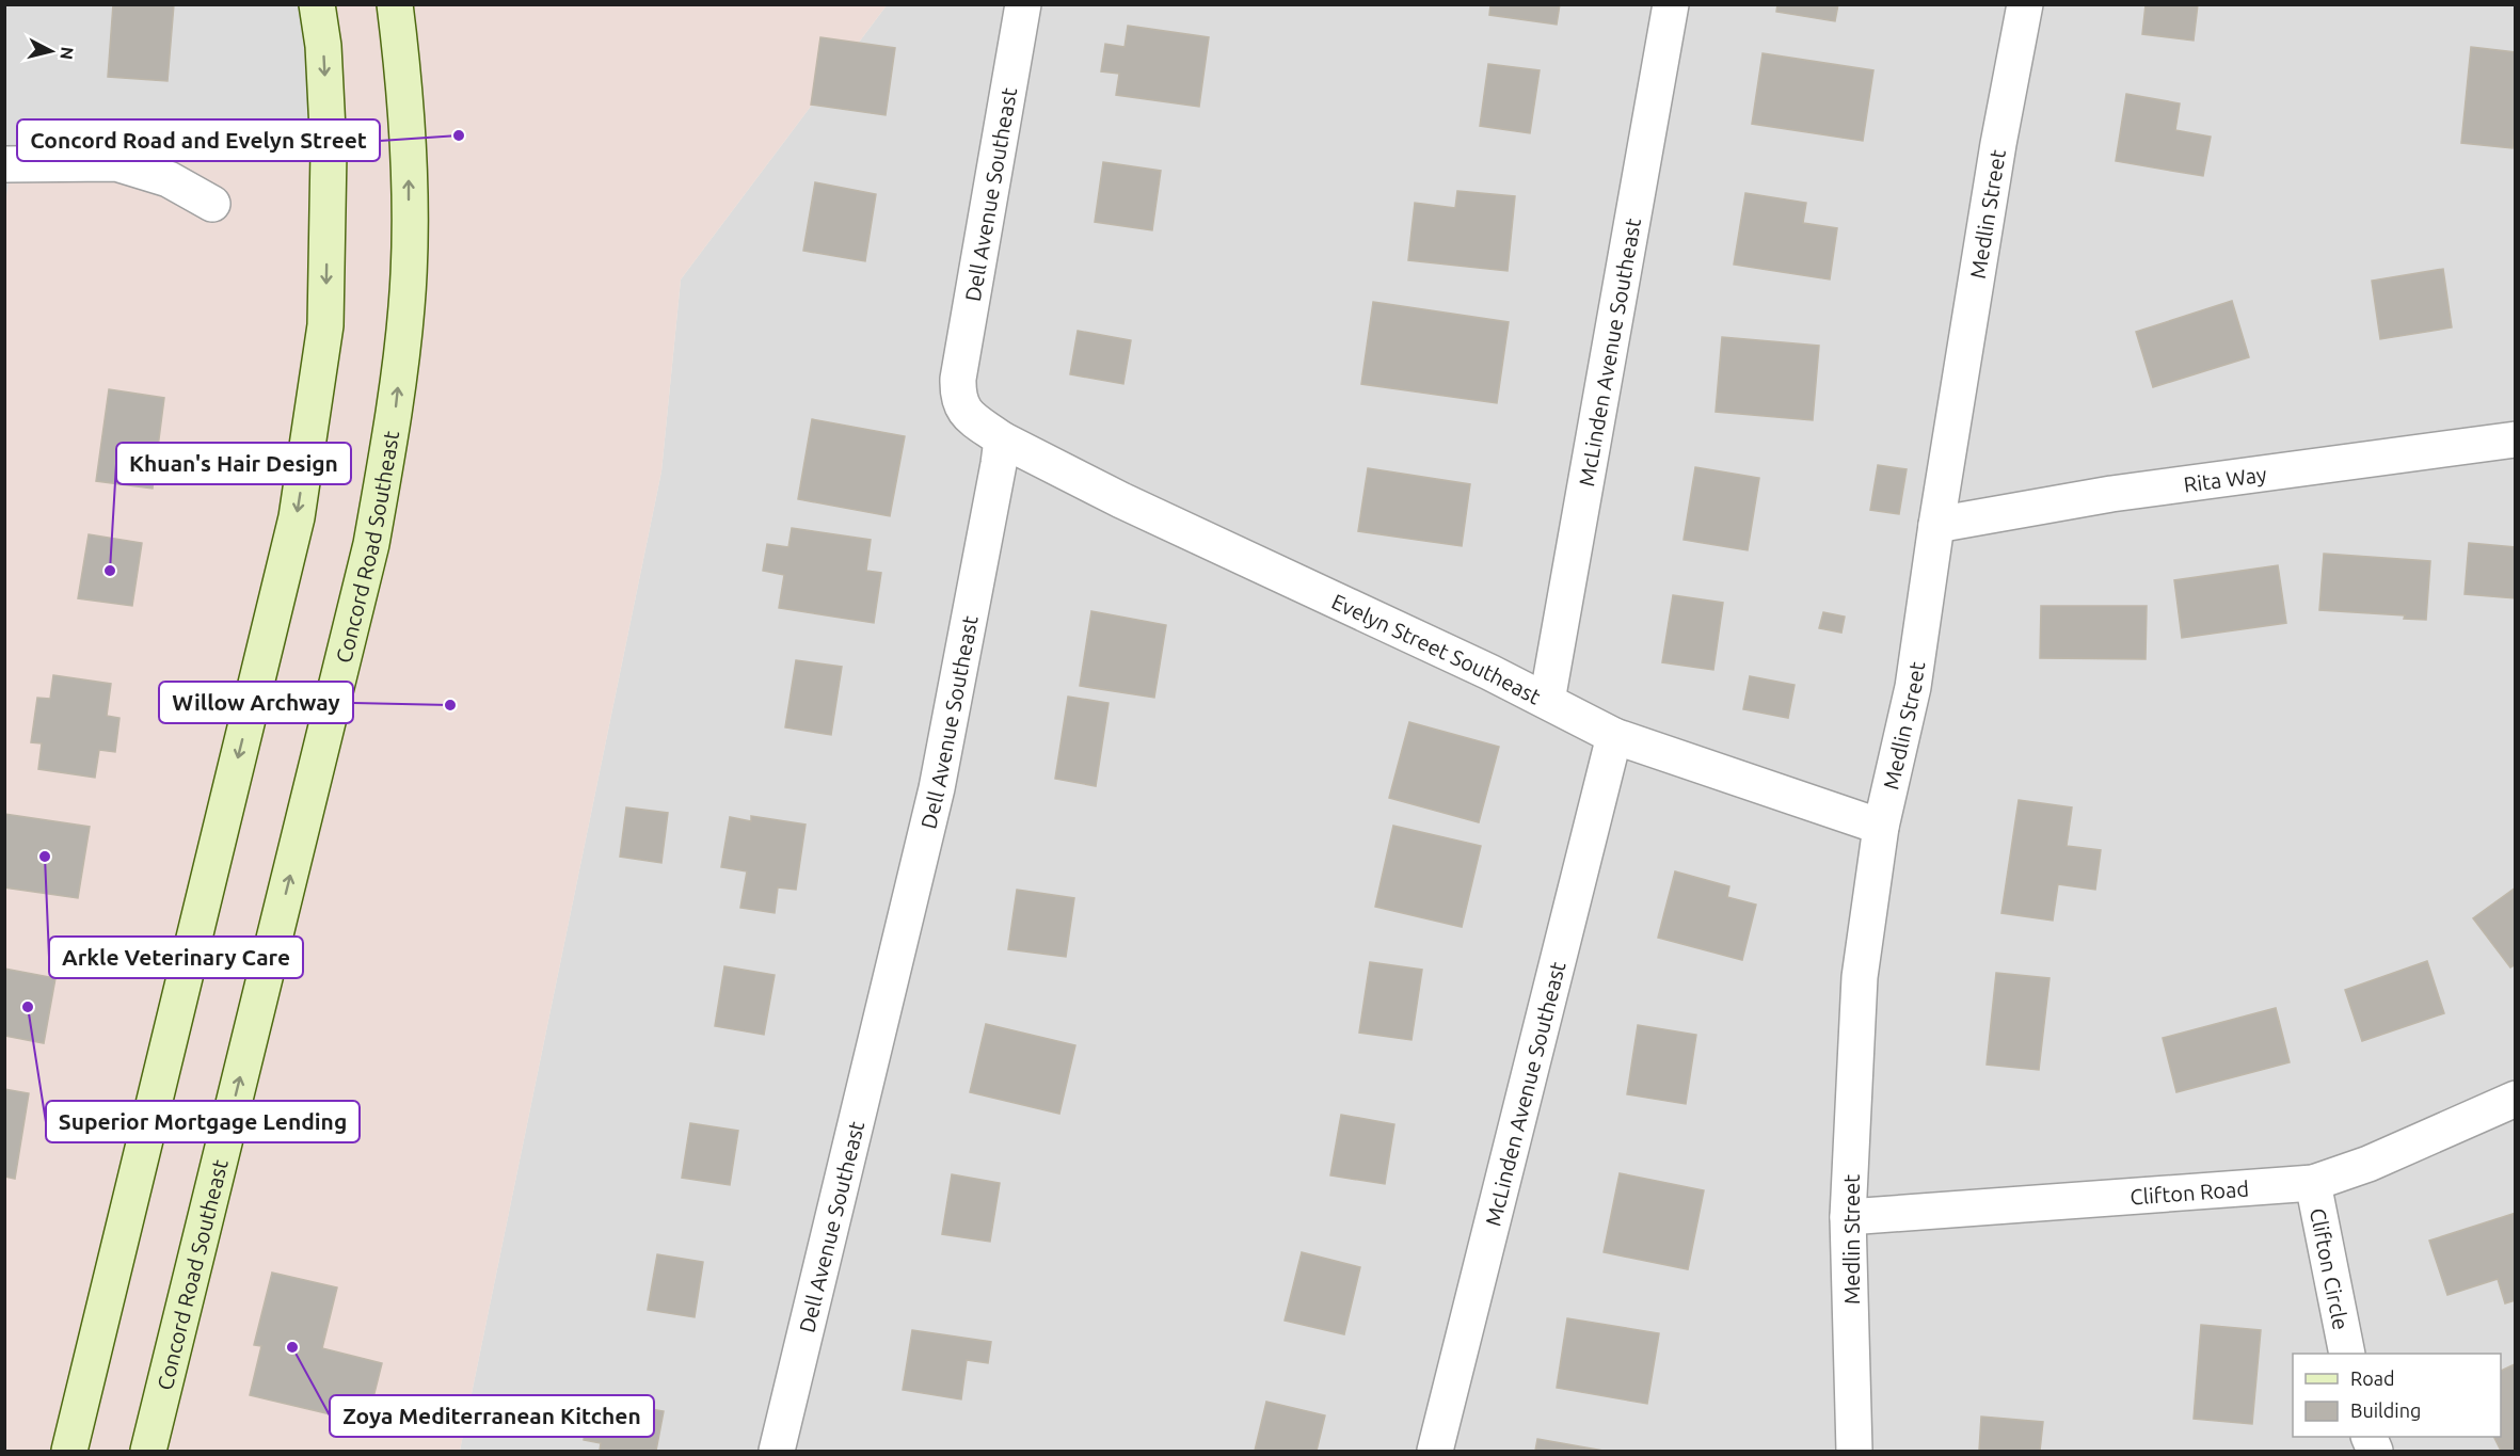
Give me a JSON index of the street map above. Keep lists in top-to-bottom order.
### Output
{
  "streets": {
    "main road": ["Concord Road Southeast"],
    "street": [
      "Dell Avenue Southeast",
      "Medlin Street",
      "McLinden Avenue Southeast",
      "Rita Way",
      "Evelyn Street Southeast",
      "Clifton Road",
      "Clifton Circle"
    ]
  },
  "crossings": [
    ["Dell Avenue Southeast", "Evelyn Street Southeast"],
    ["Medlin Street", "Rita Way"],
    ["Medlin Street", "Evelyn Street Southeast"],
    ["Medlin Street", "Clifton Road"],
    ["McLinden Avenue Southeast", "Evelyn Street Southeast"],
    ["Clifton Road", "Clifton Circle"]
  ],
  "places": [
    "Concord Road and Evelyn Street",
    "Khuan's Hair Design",
    "Willow Archway",
    "Arkle Veterinary Care",
    "Superior Mortgage Lending",
    "Zoya Mediterranean Kitchen"
  ],
  "legend": ["Road", "Building"],
  "north": "right"
}
